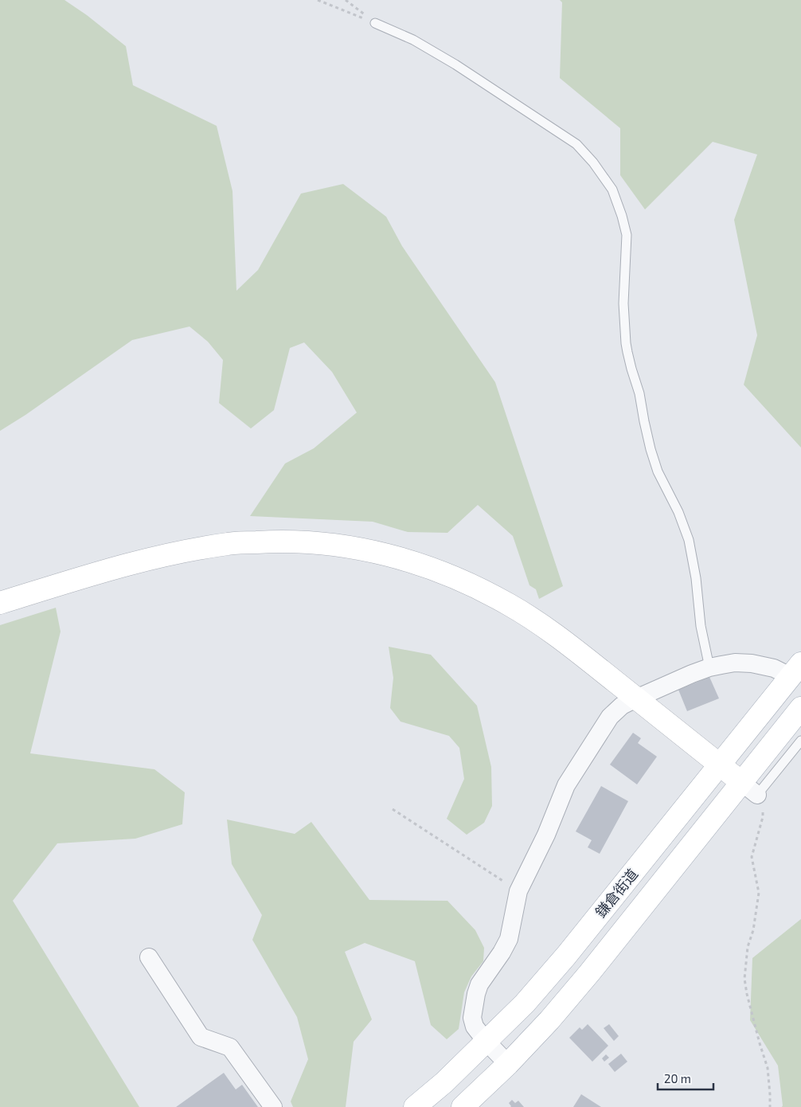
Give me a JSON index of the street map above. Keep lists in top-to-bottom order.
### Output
{
  "streets": {
    "main road": ["鎌倉街道"]
  },
  "scale_bar": "20 m"
}
